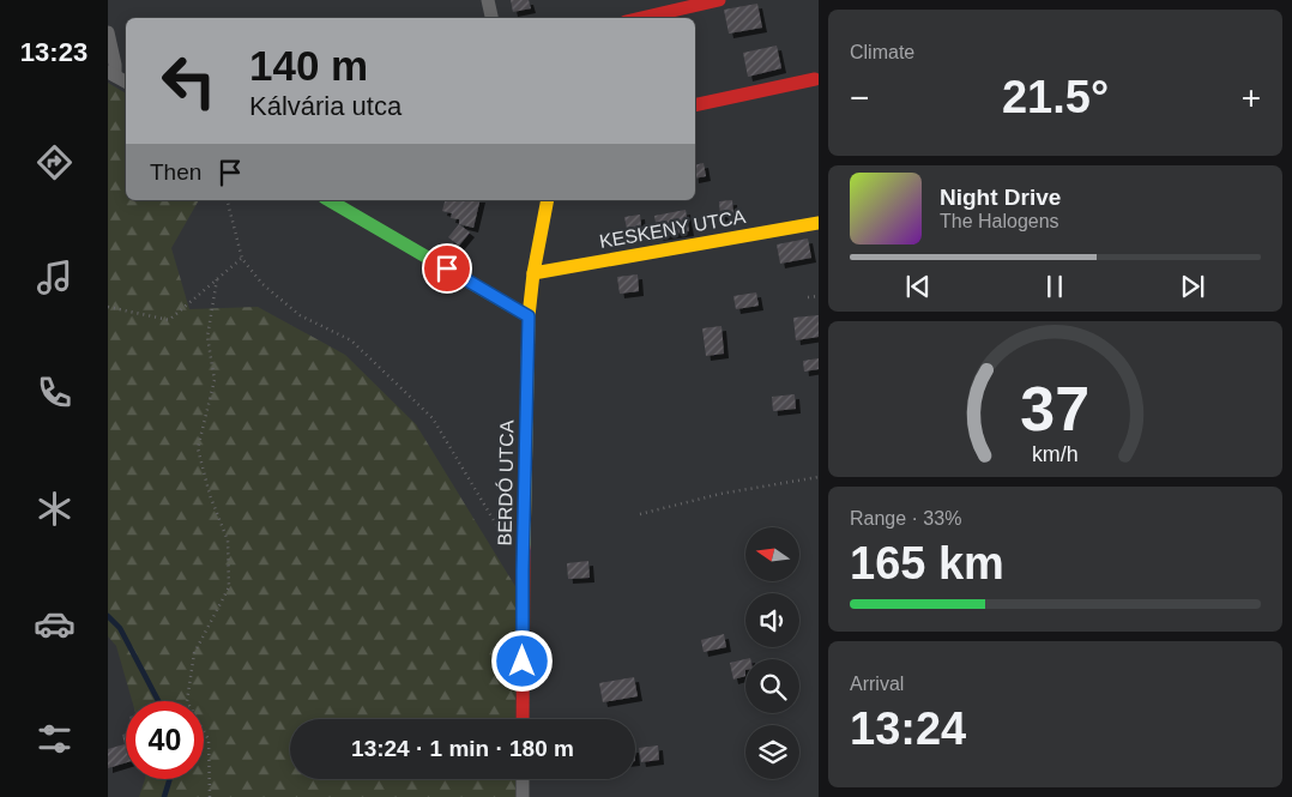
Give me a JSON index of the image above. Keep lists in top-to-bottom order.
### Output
{
  "streets": {
    "street": ["KESKENY UTCA", "BERDÓ UTCA"]
  },
  "crossings": [
    ["KESKENY UTCA", "BERDÓ UTCA"]
  ],
  "north": "left",
  "page": {
    "tabs": "13:23",
    "tile": [
      "Climate",
      ["Range · 33%", "165 km"],
      ["Arrival", "13:24"]
    ],
    "turn": ["140 m", "Kálvária utca"],
    "heat": ["−", "21.5°", "+"],
    "then": "Then",
    "song": ["Night Drive", "The Halogens"],
    "limit": "40",
    "trip": "13:24 · 1 min · 180 m",
    "gauge": ["37", "km/h"]
  }
}
